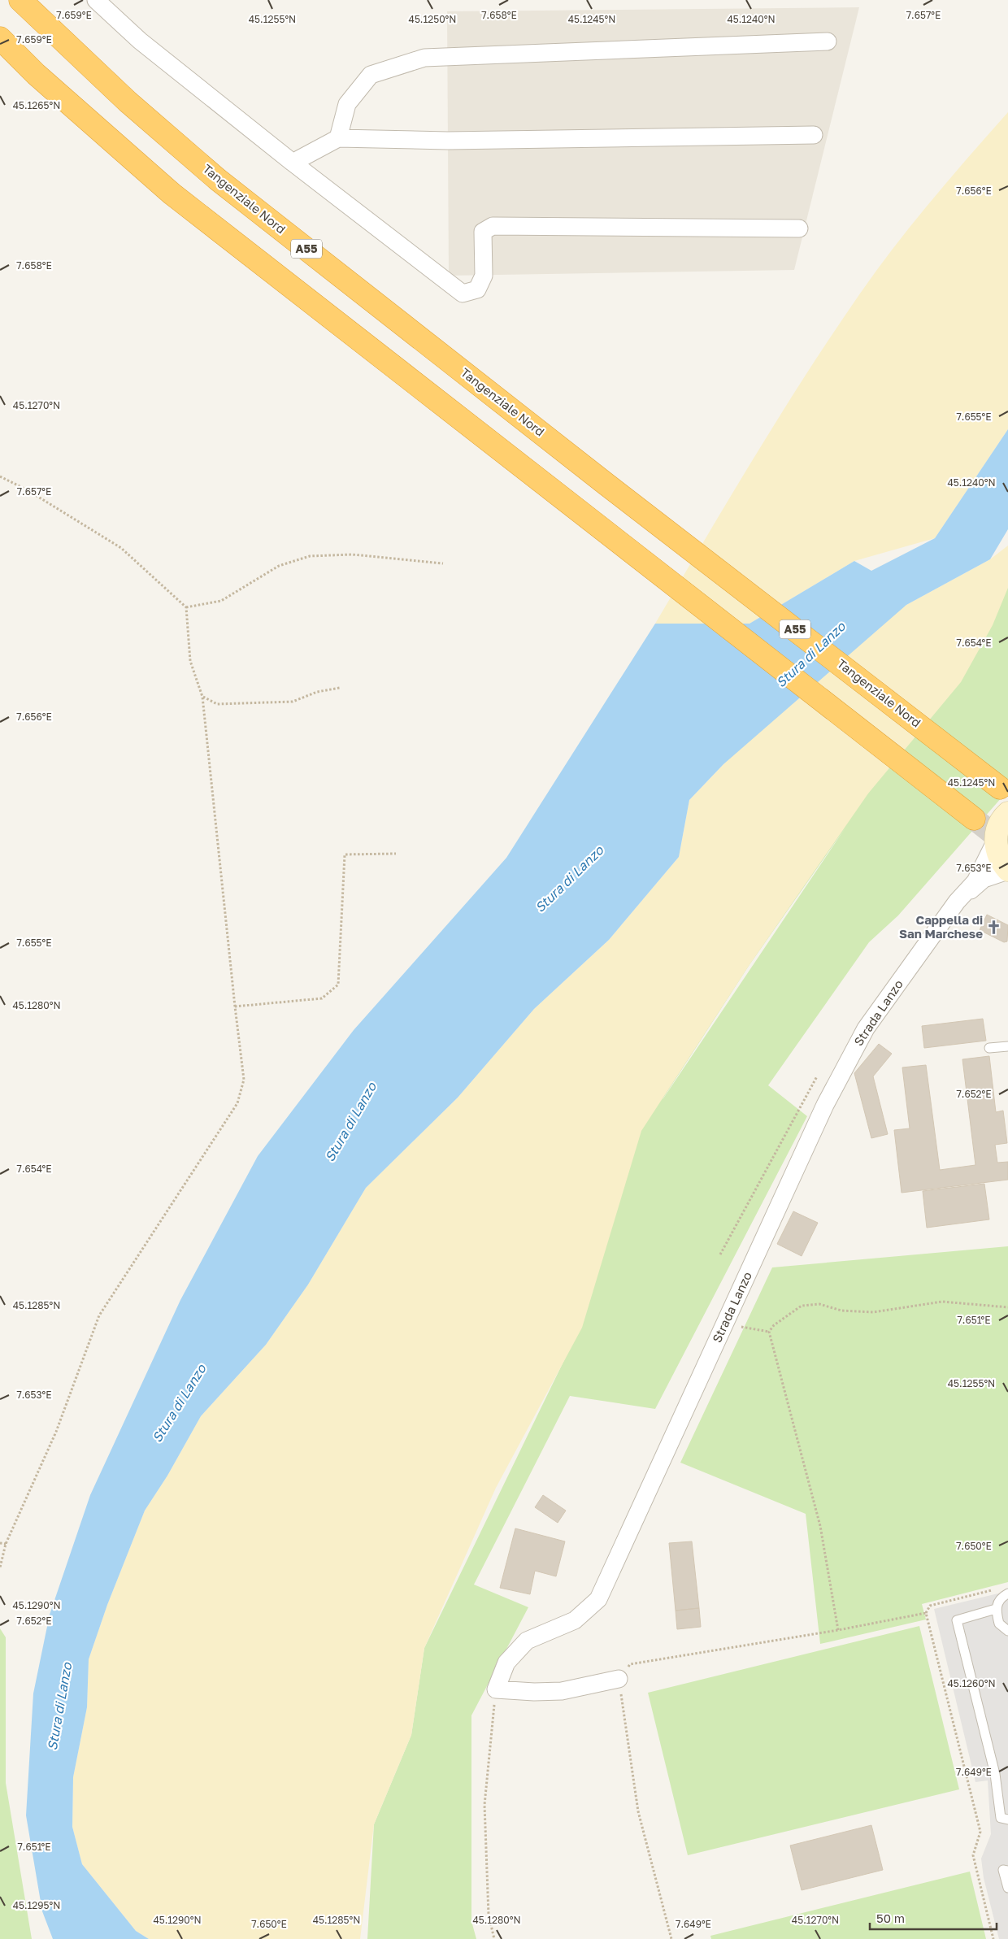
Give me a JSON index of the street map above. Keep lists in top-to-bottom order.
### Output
{
  "streets": {
    "highway": ["Tangenziale Nord", "A55"],
    "street": ["Strada Lanzo"]
  },
  "water": ["Stura di Lanzo"],
  "places": {
    "church": ["Cappella di San Marchese"]
  },
  "scale_bar": "50 m",
  "coordinates": [
    "7.659°E",
    "7.657°E",
    "7.658°E",
    "45.1255°N",
    "45.1250°N",
    "45.1245°N",
    "45.1240°N",
    "45.1265°N",
    "7.656°E",
    "45.1270°N",
    "7.655°E",
    "7.654°E",
    "7.653°E",
    "45.1280°N",
    "7.652°E",
    "45.1285°N",
    "7.651°E",
    "7.650°E",
    "45.1290°N",
    "45.1260°N",
    "7.649°E",
    "45.1295°N"
  ]
}
